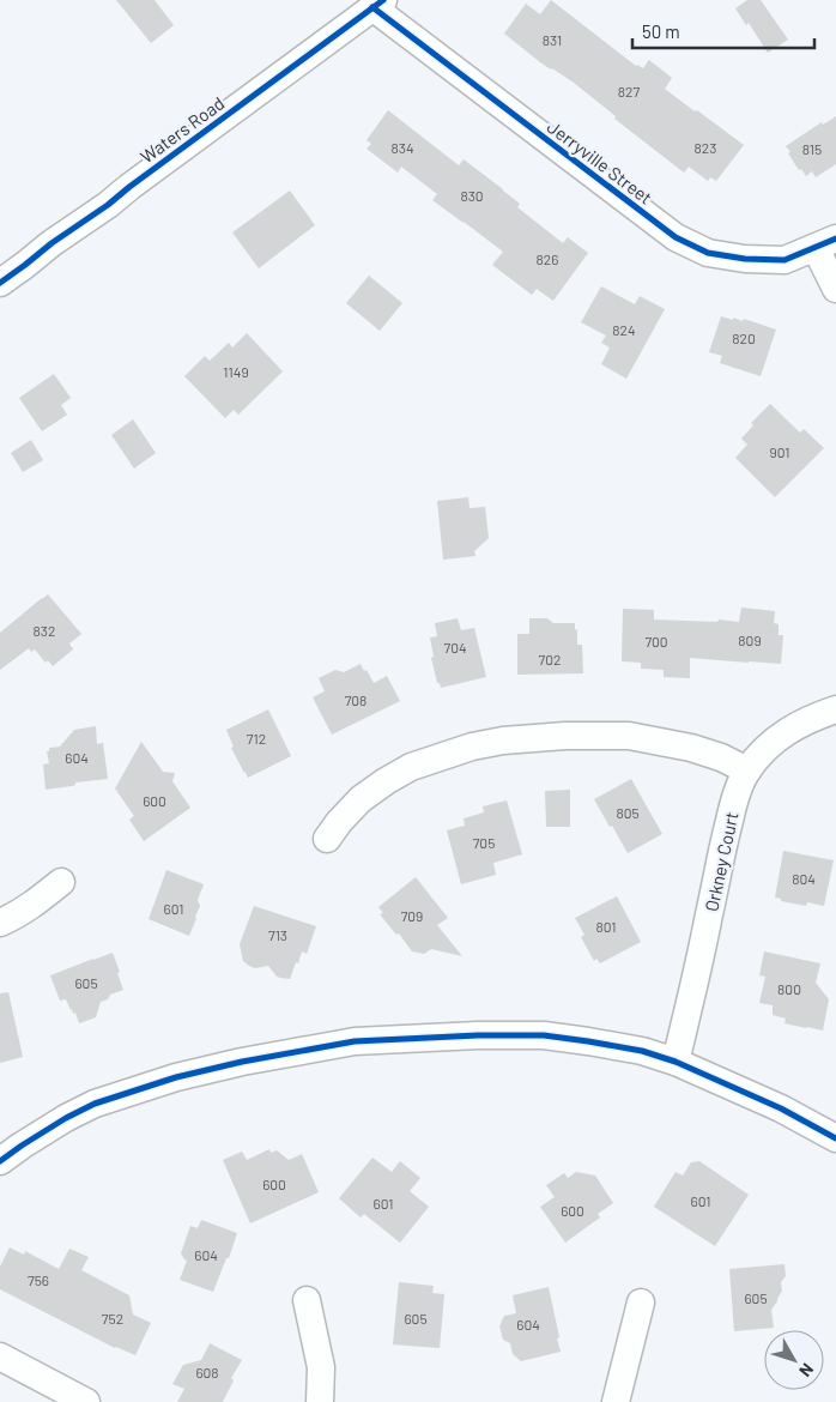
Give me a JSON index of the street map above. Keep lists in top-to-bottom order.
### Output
{
  "streets": {
    "street": ["Waters Road", "Jerryville Street", "Orkney Court"]
  },
  "crossings": [
    ["Waters Road", "Jerryville Street"]
  ],
  "house_numbers": [
    "831",
    "827",
    "834",
    "823",
    "815",
    "830",
    "826",
    "824",
    "820",
    "1149",
    "901",
    "832",
    "809",
    "700",
    "704",
    "702",
    "708",
    "712",
    "604",
    "600",
    "805",
    "705",
    "804",
    "601",
    "709",
    "801",
    "713",
    "605",
    "800",
    "600",
    "601",
    "601",
    "600",
    "604",
    "756",
    "605",
    "752",
    "605",
    "604",
    "608"
  ],
  "scale_bar": "50 m",
  "north": "bottom right"
}
